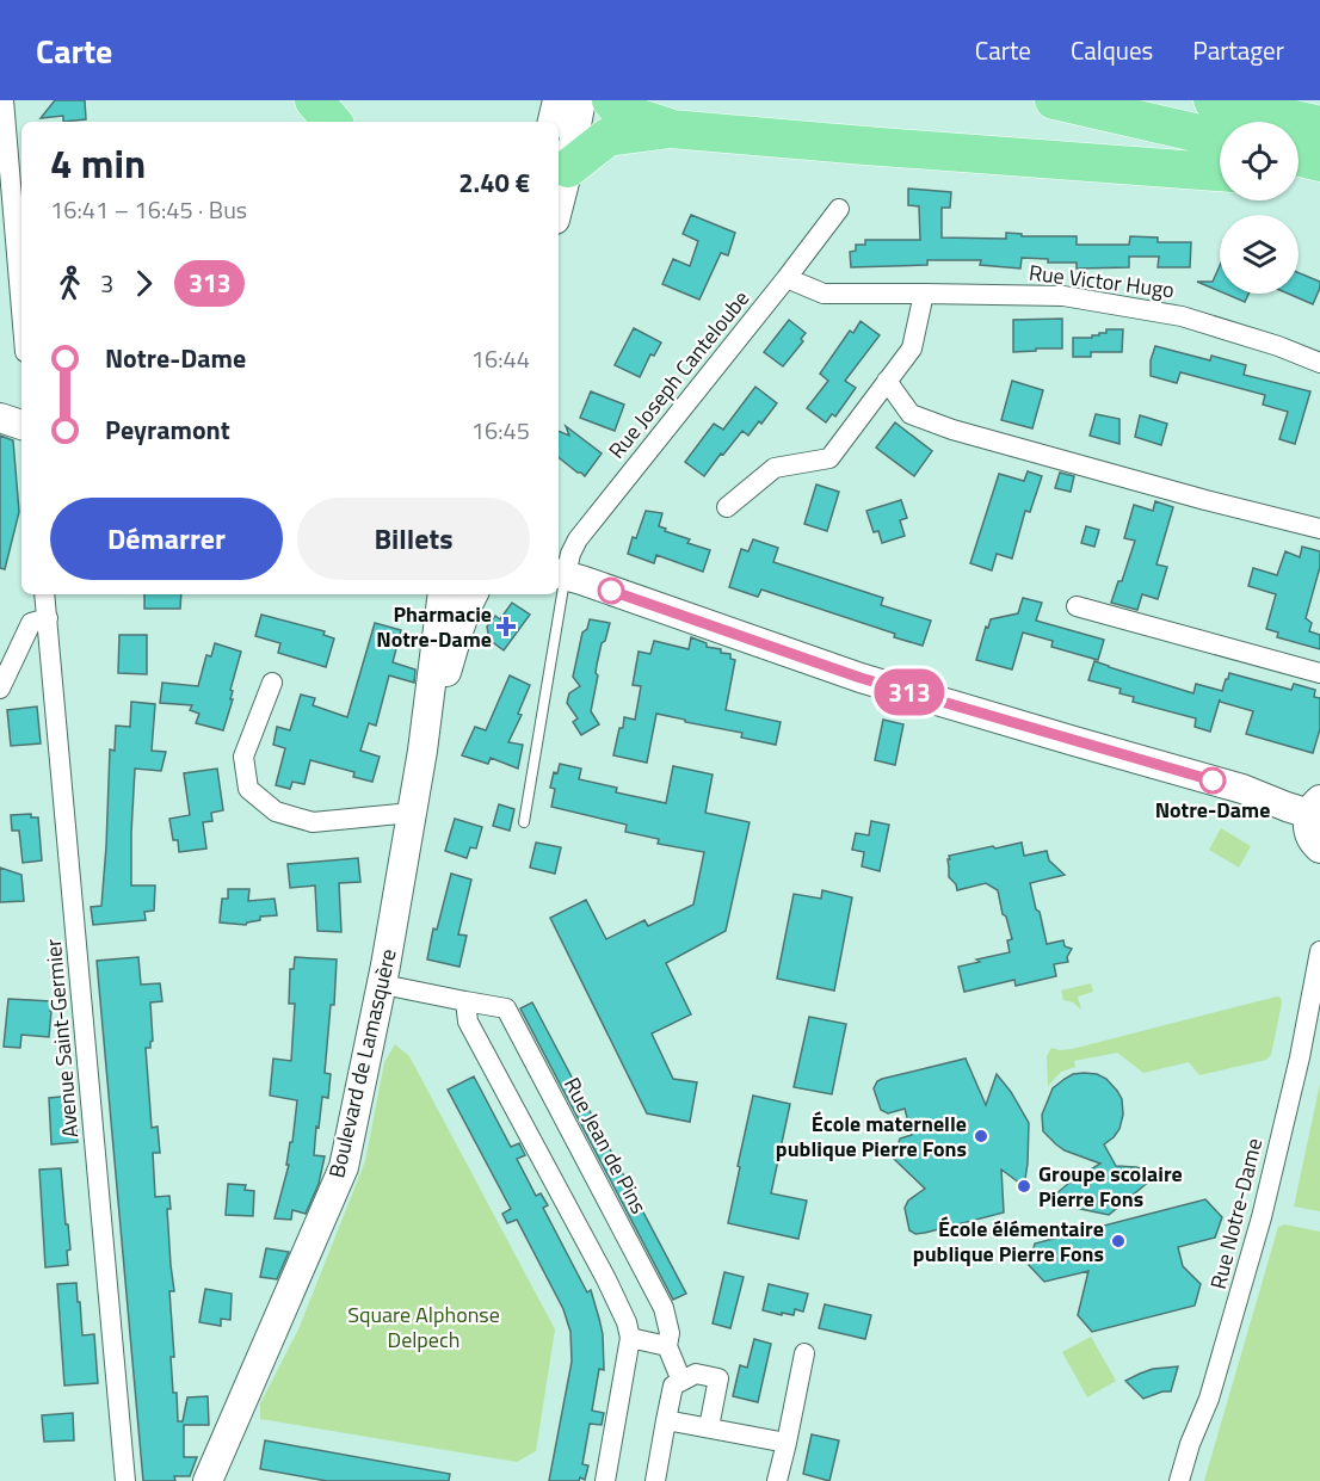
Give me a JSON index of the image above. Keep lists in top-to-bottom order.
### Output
{
  "streets": {
    "main road": ["Boulevard de Lamasquère"],
    "street": [
      "Rue Victor Hugo",
      "Rue Joseph Canteloube",
      "Avenue Saint-Germier",
      "Rue Jean de Pins",
      "Rue Notre-Dame"
    ]
  },
  "crossings": [
    ["Rue Victor Hugo", "Rue Joseph Canteloube"],
    ["Boulevard de Lamasquère", "Rue Jean de Pins"]
  ],
  "parks": ["Square Alphonse Delpech"],
  "places": {
    "health": ["Pharmacie Notre-Dame"],
    "other": [
      "Notre-Dame",
      "École maternelle publique Pierre Fons",
      "Groupe scolaire Pierre Fons",
      "École élémentaire publique Pierre Fons"
    ]
  },
  "lines": ["bus line 313"],
  "page": {
    "header": "Carte",
    "nav": ["Carte", "Calques", "Partager"],
    "on_map": "313",
    "heading": ["4 min", "16:41 – 16:45 · Bus", "2.40 €"],
    "legs": ["3", "313"],
    "list": [
      {
        "name": "Notre-Dame",
        "value": "16:44"
      },
      {
        "name": "Peyramont",
        "value": "16:45"
      }
    ],
    "buttons": ["Démarrer", "Billets"]
  }
}
